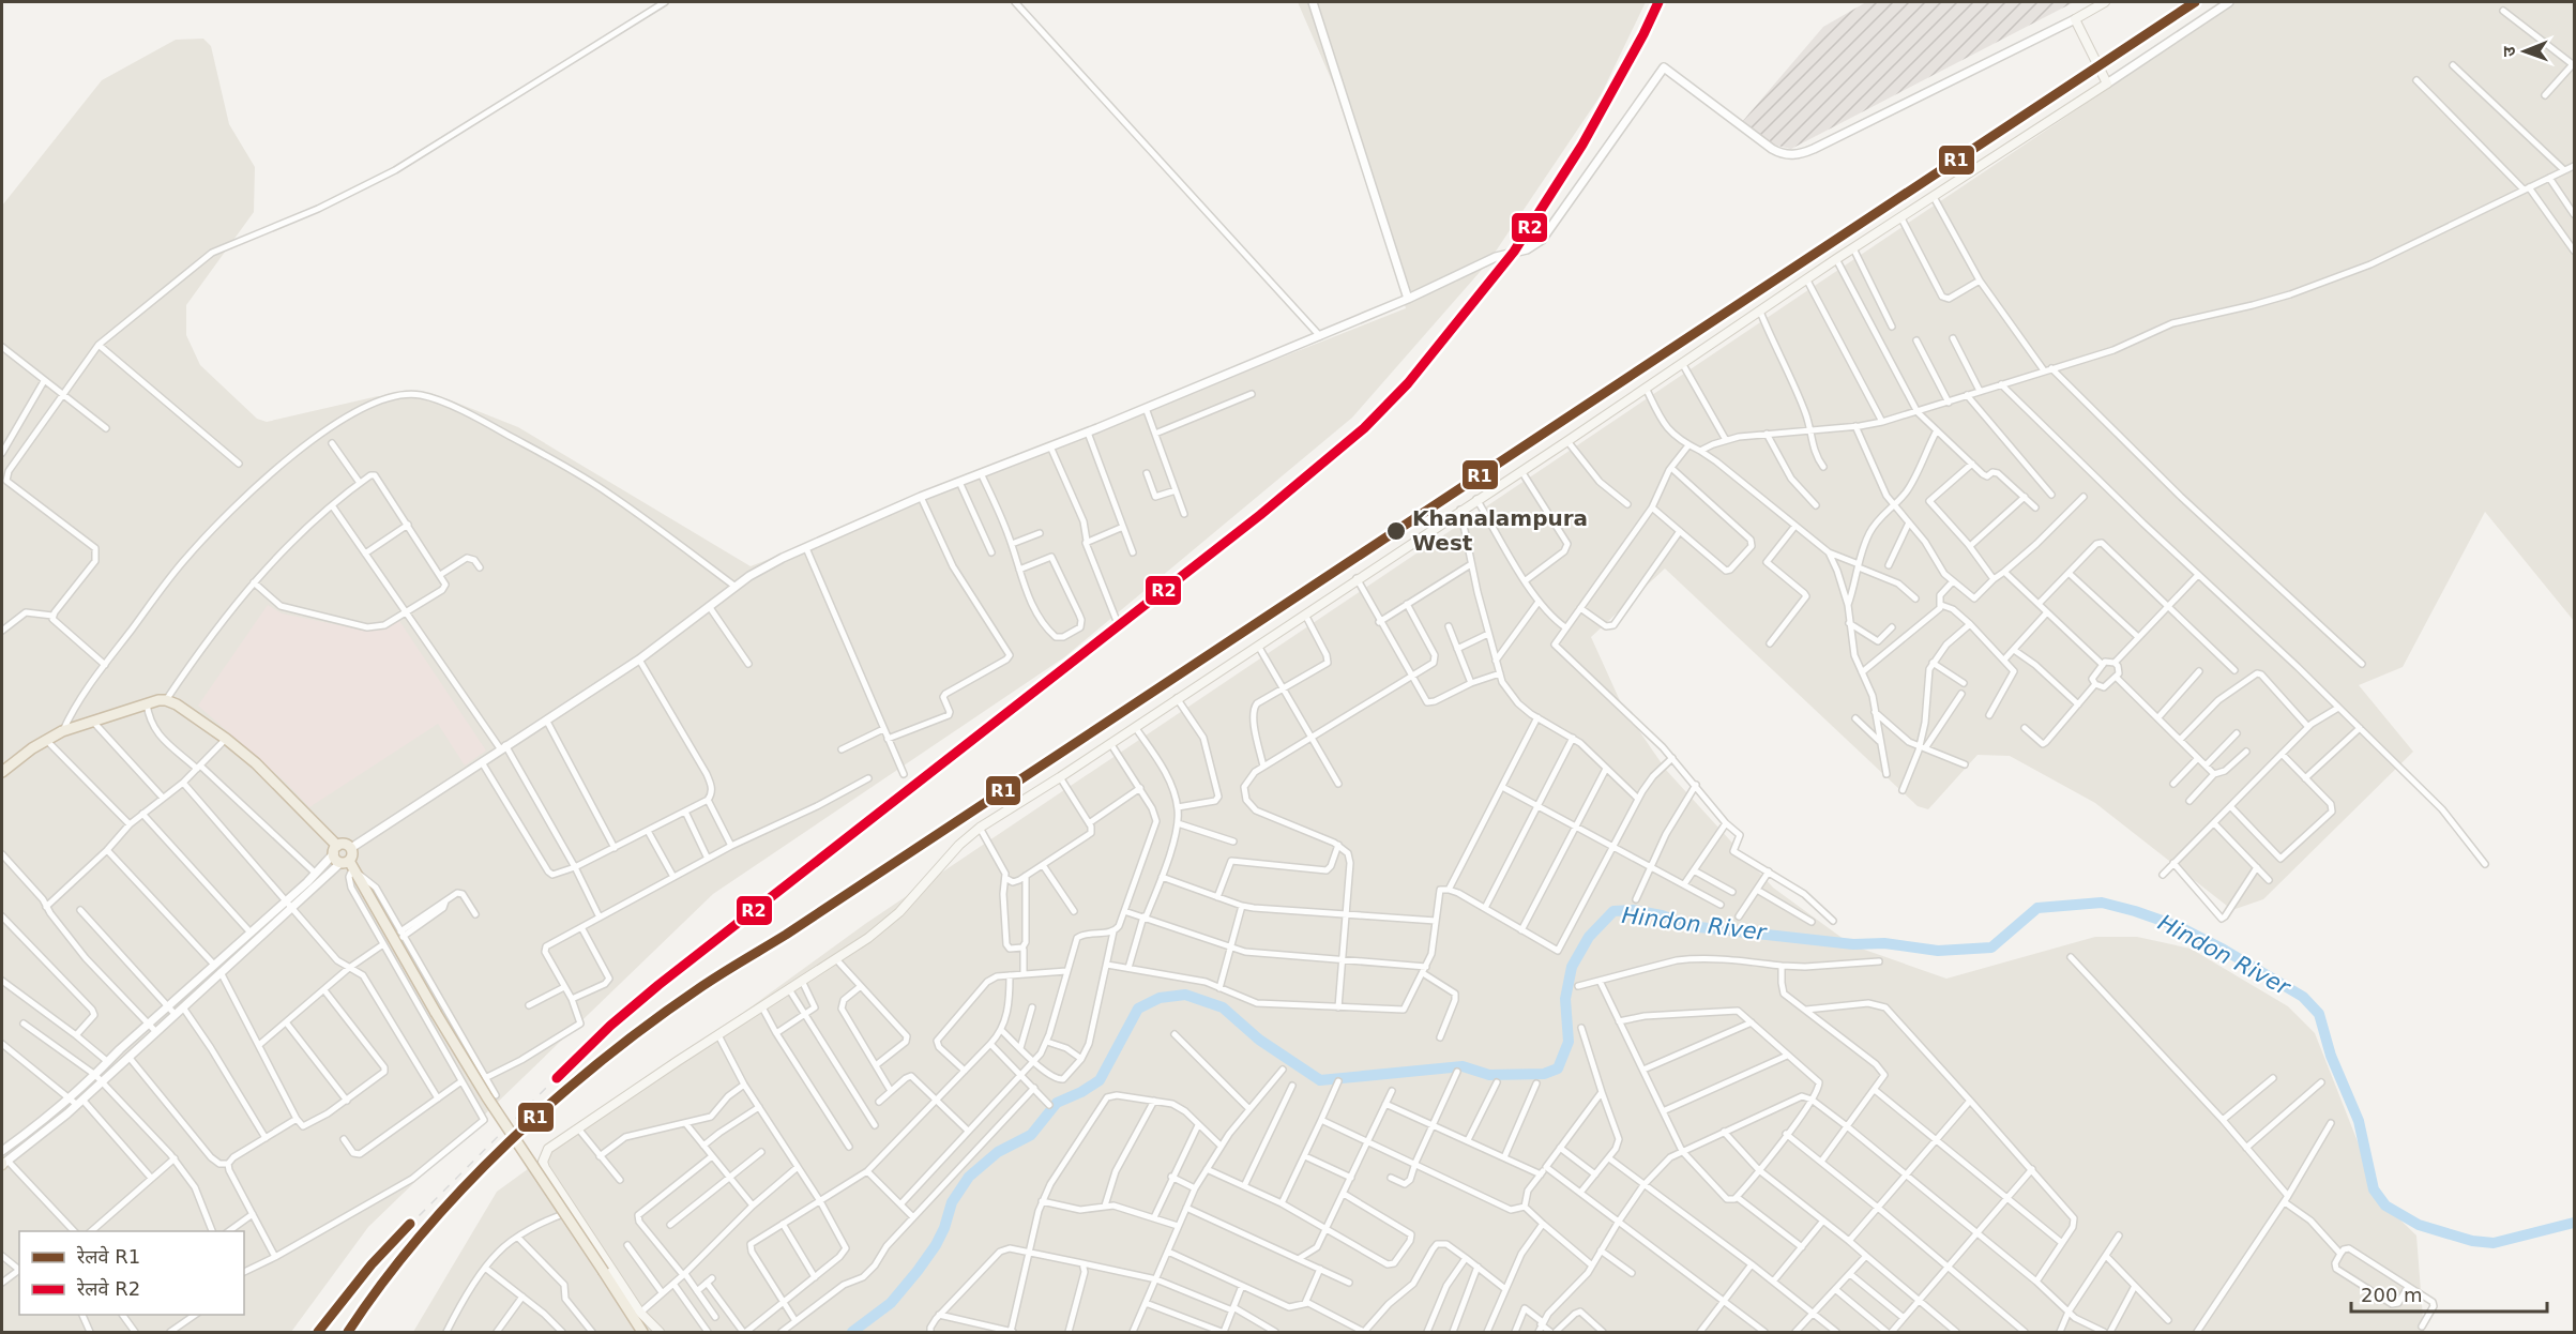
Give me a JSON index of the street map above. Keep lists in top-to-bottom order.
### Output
{
  "water": ["Hindon River"],
  "places": ["Khanalampura West"],
  "lines": ["rail line R1", "rail line R2"],
  "legend": ["रेलवे R1", "रेलवे R2"],
  "scale_bar": "200 m",
  "north": "left"
}
